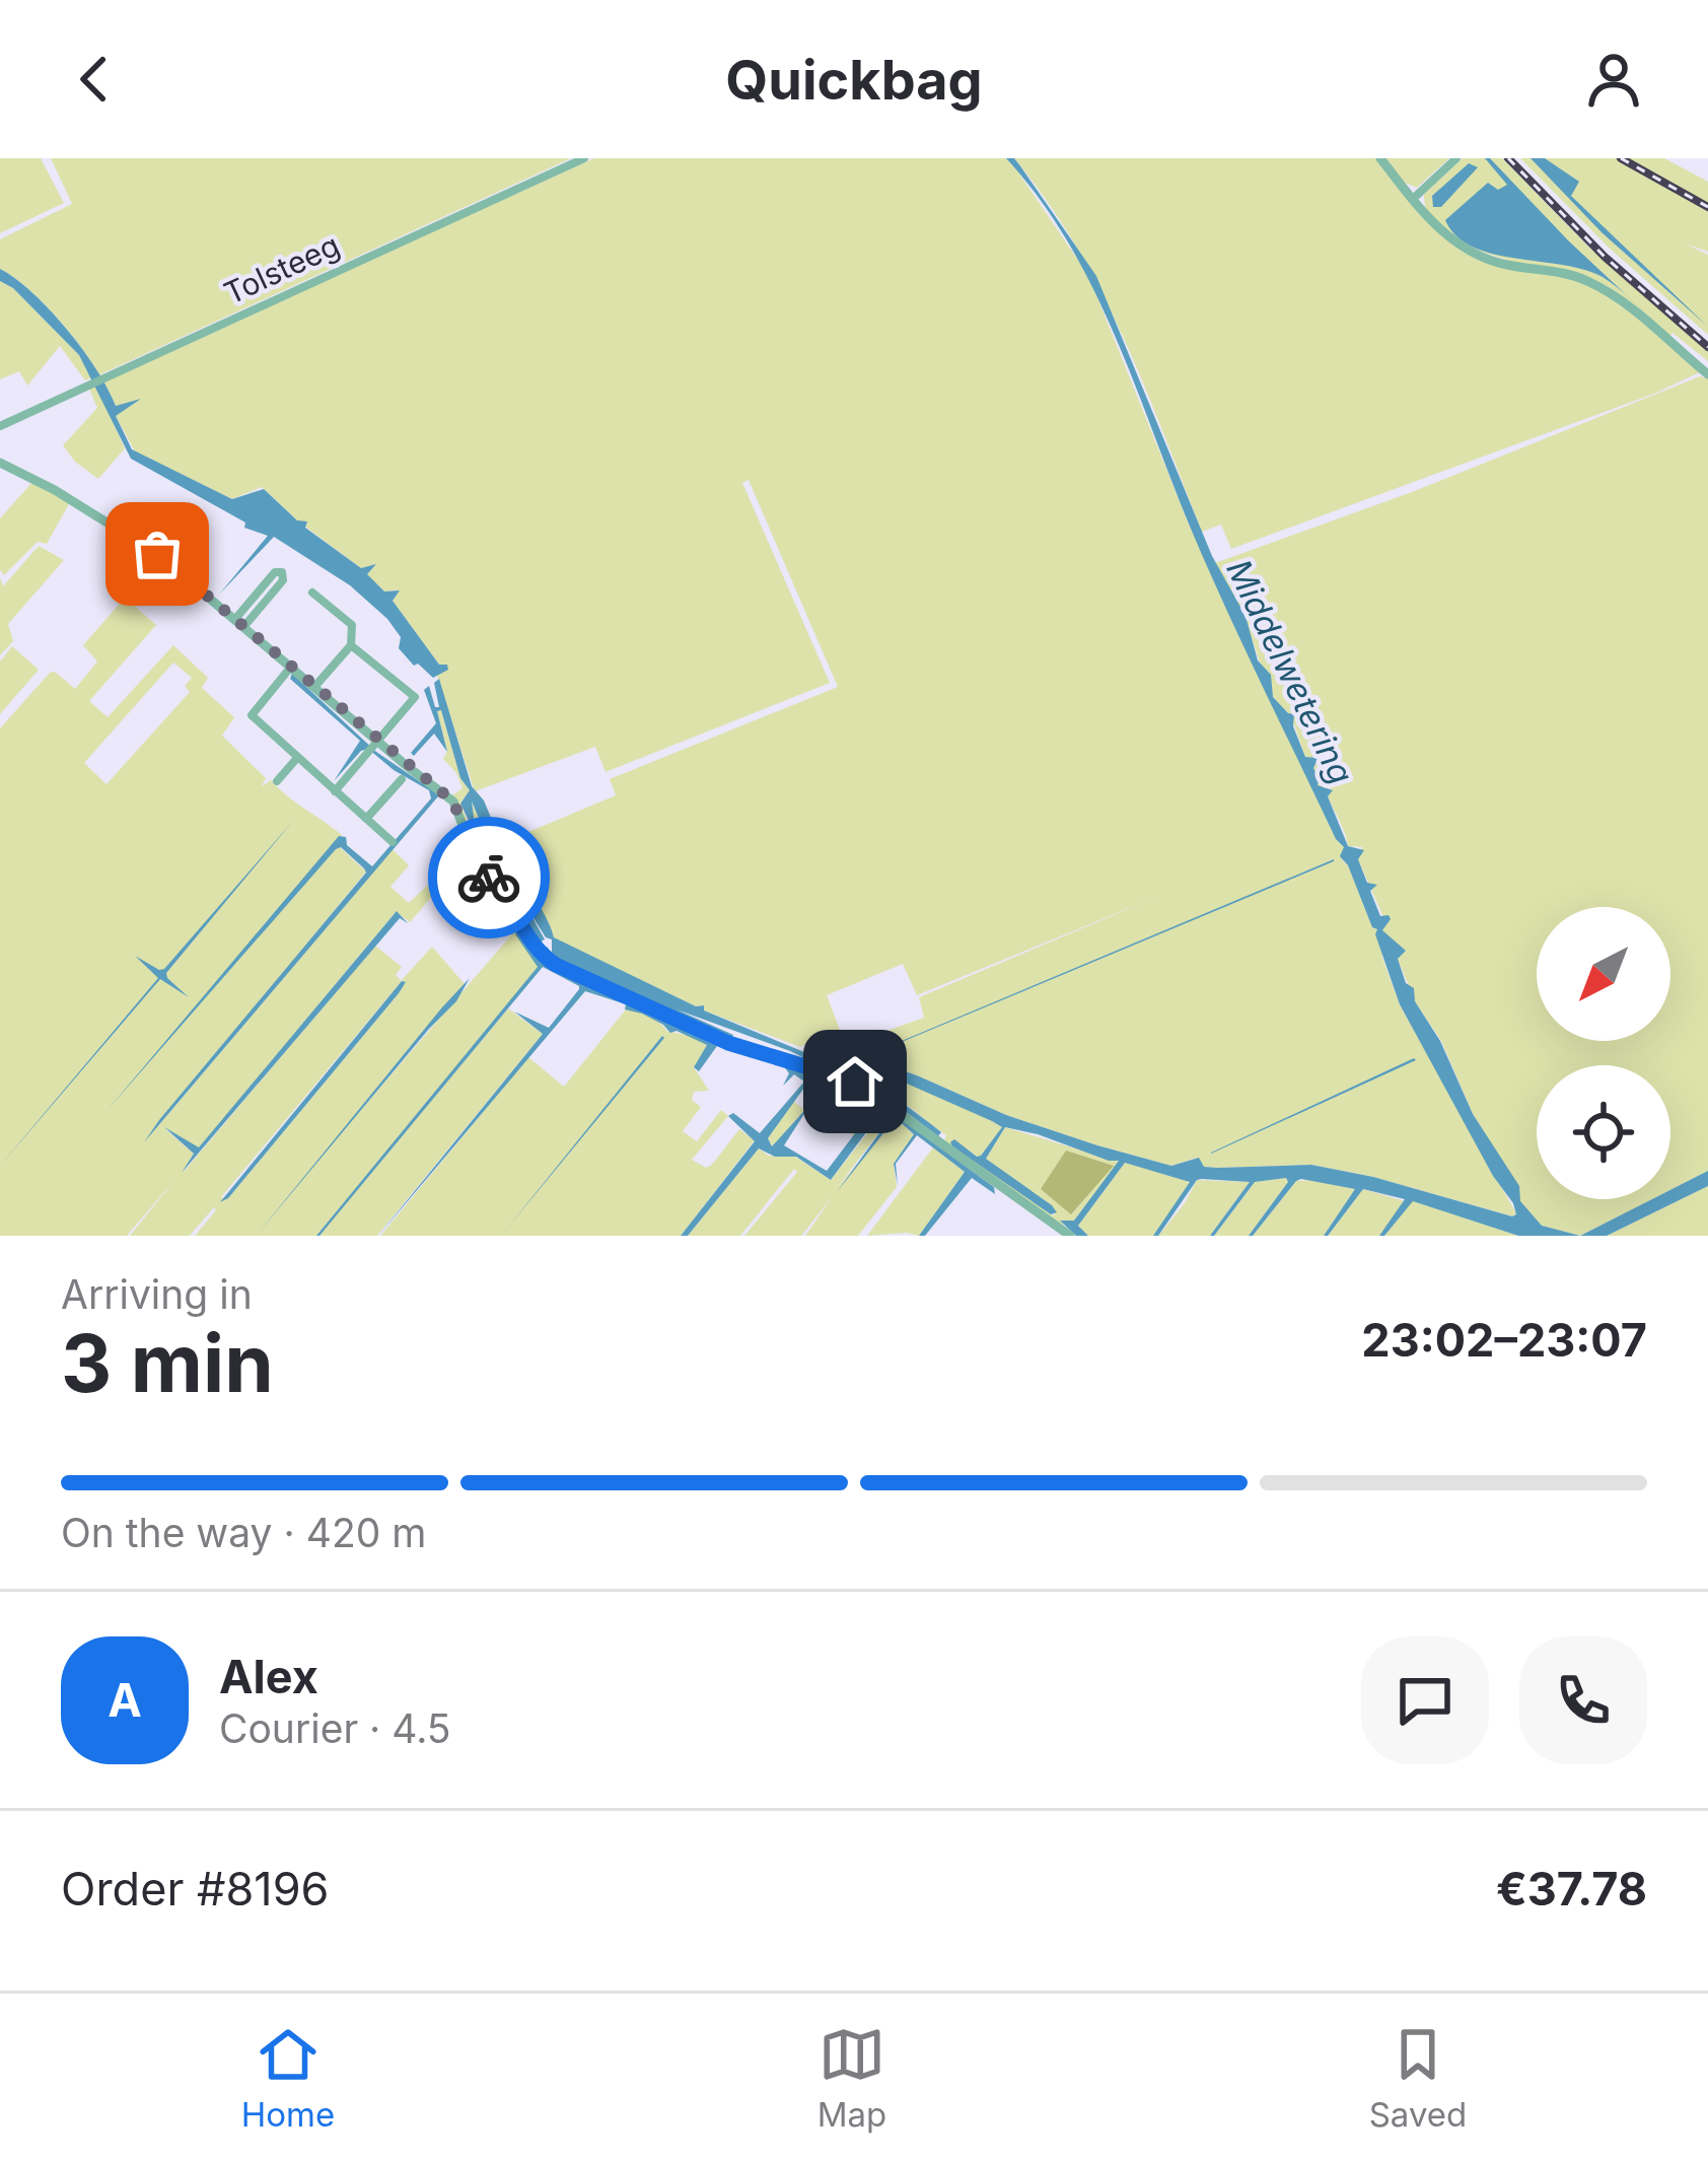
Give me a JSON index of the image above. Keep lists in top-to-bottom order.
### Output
{
  "streets": {
    "street": ["Tolsteeg"]
  },
  "water": ["Middelwetering"],
  "north": "bottom left",
  "page": {
    "header": "Quickbag",
    "heading": ["3 min", "Arriving in", "23:02–23:07"],
    "panel": [
      "Alex",
      "Courier · 4.5",
      "Order #8196",
      "€37.78"
    ],
    "bar": "On the way · 420 m",
    "round": "A",
    "tabs": ["Home", "Map", "Saved"]
  }
}
